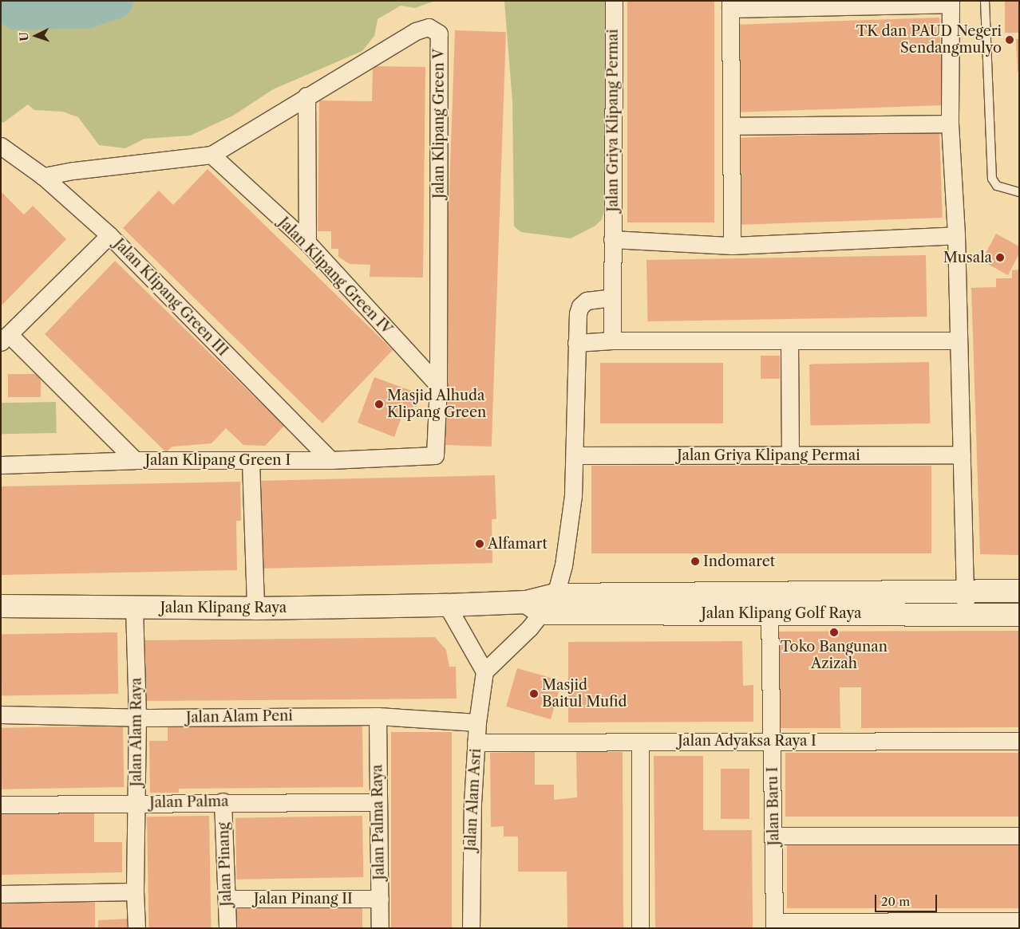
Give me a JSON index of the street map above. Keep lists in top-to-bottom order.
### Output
{
  "streets": {
    "main road": ["Jalan Klipang Raya", "Jalan Klipang Golf Raya"],
    "street": [
      "Jalan Griya Klipang Permai",
      "Jalan Klipang Green V",
      "Jalan Klipang Green IV",
      "Jalan Klipang Green III",
      "Jalan Klipang Green I",
      "Jalan Alam Peni",
      "Jalan Alam Raya",
      "Jalan Adyaksa Raya I",
      "Jalan Alam Asri",
      "Jalan Palma",
      "Jalan Baru I",
      "Jalan Palma Raya",
      "Jalan Pinang",
      "Jalan Pinang II"
    ]
  },
  "crossings": [
    ["Jalan Klipang Green V", "Jalan Klipang Green IV"],
    ["Jalan Klipang Green V", "Jalan Klipang Green III"],
    ["Jalan Klipang Green V", "Jalan Klipang Green I"],
    ["Jalan Klipang Green III", "Jalan Klipang Green I"],
    ["Jalan Klipang Raya", "Jalan Klipang Golf Raya"],
    ["Jalan Klipang Raya", "Jalan Alam Raya"],
    ["Jalan Klipang Golf Raya", "Jalan Baru I"],
    ["Jalan Alam Peni", "Jalan Alam Raya"],
    ["Jalan Alam Peni", "Jalan Alam Asri"],
    ["Jalan Alam Peni", "Jalan Palma Raya"],
    ["Jalan Alam Raya", "Jalan Palma"],
    ["Jalan Adyaksa Raya I", "Jalan Alam Asri"],
    ["Jalan Adyaksa Raya I", "Jalan Baru I"],
    ["Jalan Palma", "Jalan Palma Raya"],
    ["Jalan Palma", "Jalan Pinang"],
    ["Jalan Palma Raya", "Jalan Pinang II"],
    ["Jalan Pinang", "Jalan Pinang II"]
  ],
  "places": [
    "TK dan PAUD Negeri Sendangmulyo",
    "Musala",
    "Masjid Alhuda Klipang Green",
    "Alfamart",
    "Indomaret",
    "Toko Bangunan Azizah",
    "Masjid Baitul Mufid"
  ],
  "scale_bar": "20 m",
  "north": "left"
}
